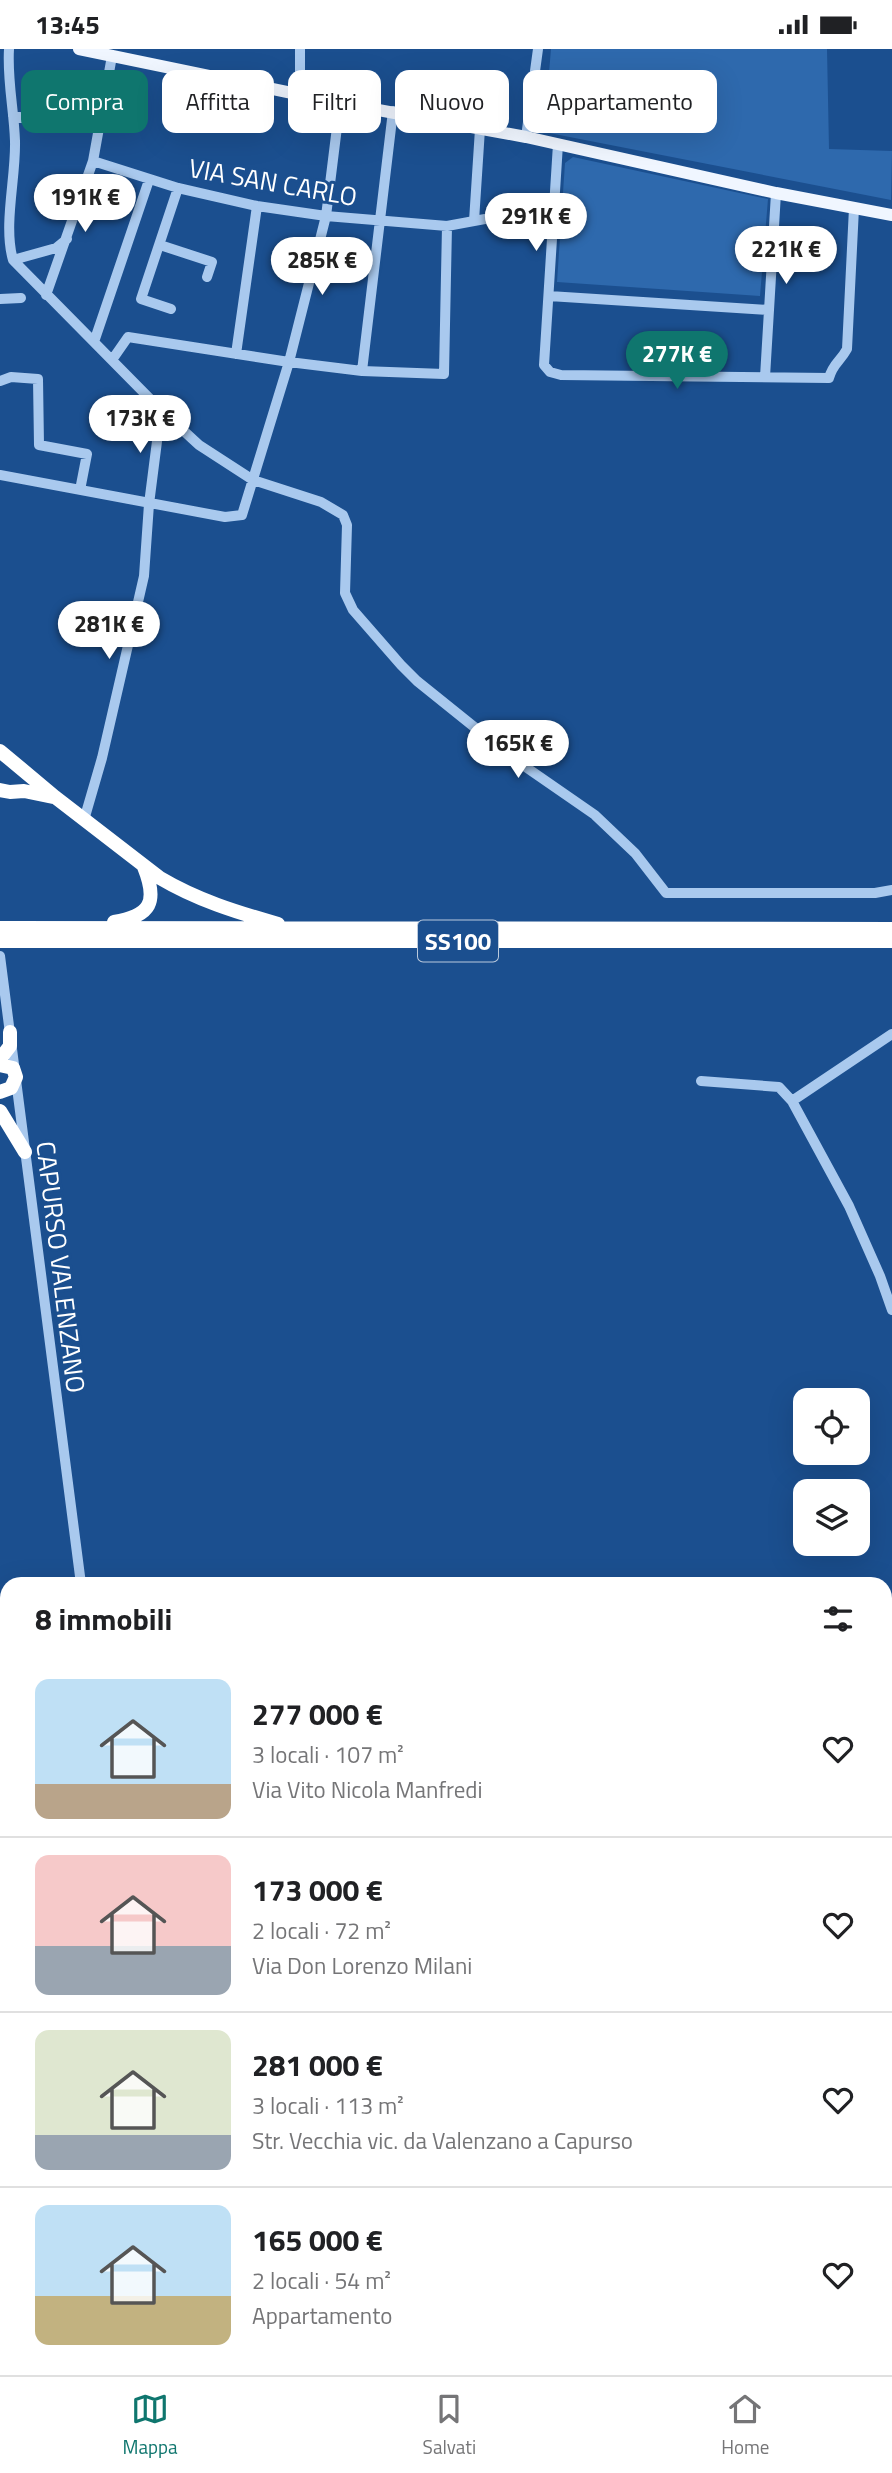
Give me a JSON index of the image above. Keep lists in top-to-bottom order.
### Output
{
  "streets": {
    "highway": ["SS100"],
    "street": ["VIA SAN CARLO", "CAPURSO VALENZANO"]
  },
  "page": {
    "status": "13:45",
    "chip": [
      "Compra",
      "Affitta",
      "Filtri",
      "Nuovo",
      "Appartamento"
    ],
    "price": [
      "191K €",
      "291K €",
      "221K €",
      "285K €",
      "277K €",
      "173K €",
      "281K €",
      "165K €"
    ],
    "heading": "8 immobili",
    "list": [
      {
        "name": "277 000 €",
        "note": "3 locali · 107 m² · Via Vito Nicola Manfredi"
      },
      {
        "name": "173 000 €",
        "note": "2 locali · 72 m² · Via Don Lorenzo Milani"
      },
      {
        "name": "281 000 €",
        "note": "3 locali · 113 m² · Str. Vecchia vic. da Valenzano a Capurso"
      },
      {
        "name": "165 000 €",
        "note": "2 locali · 54 m² · Appartamento"
      }
    ],
    "tabs": ["Mappa", "Salvati", "Home"]
  }
}
